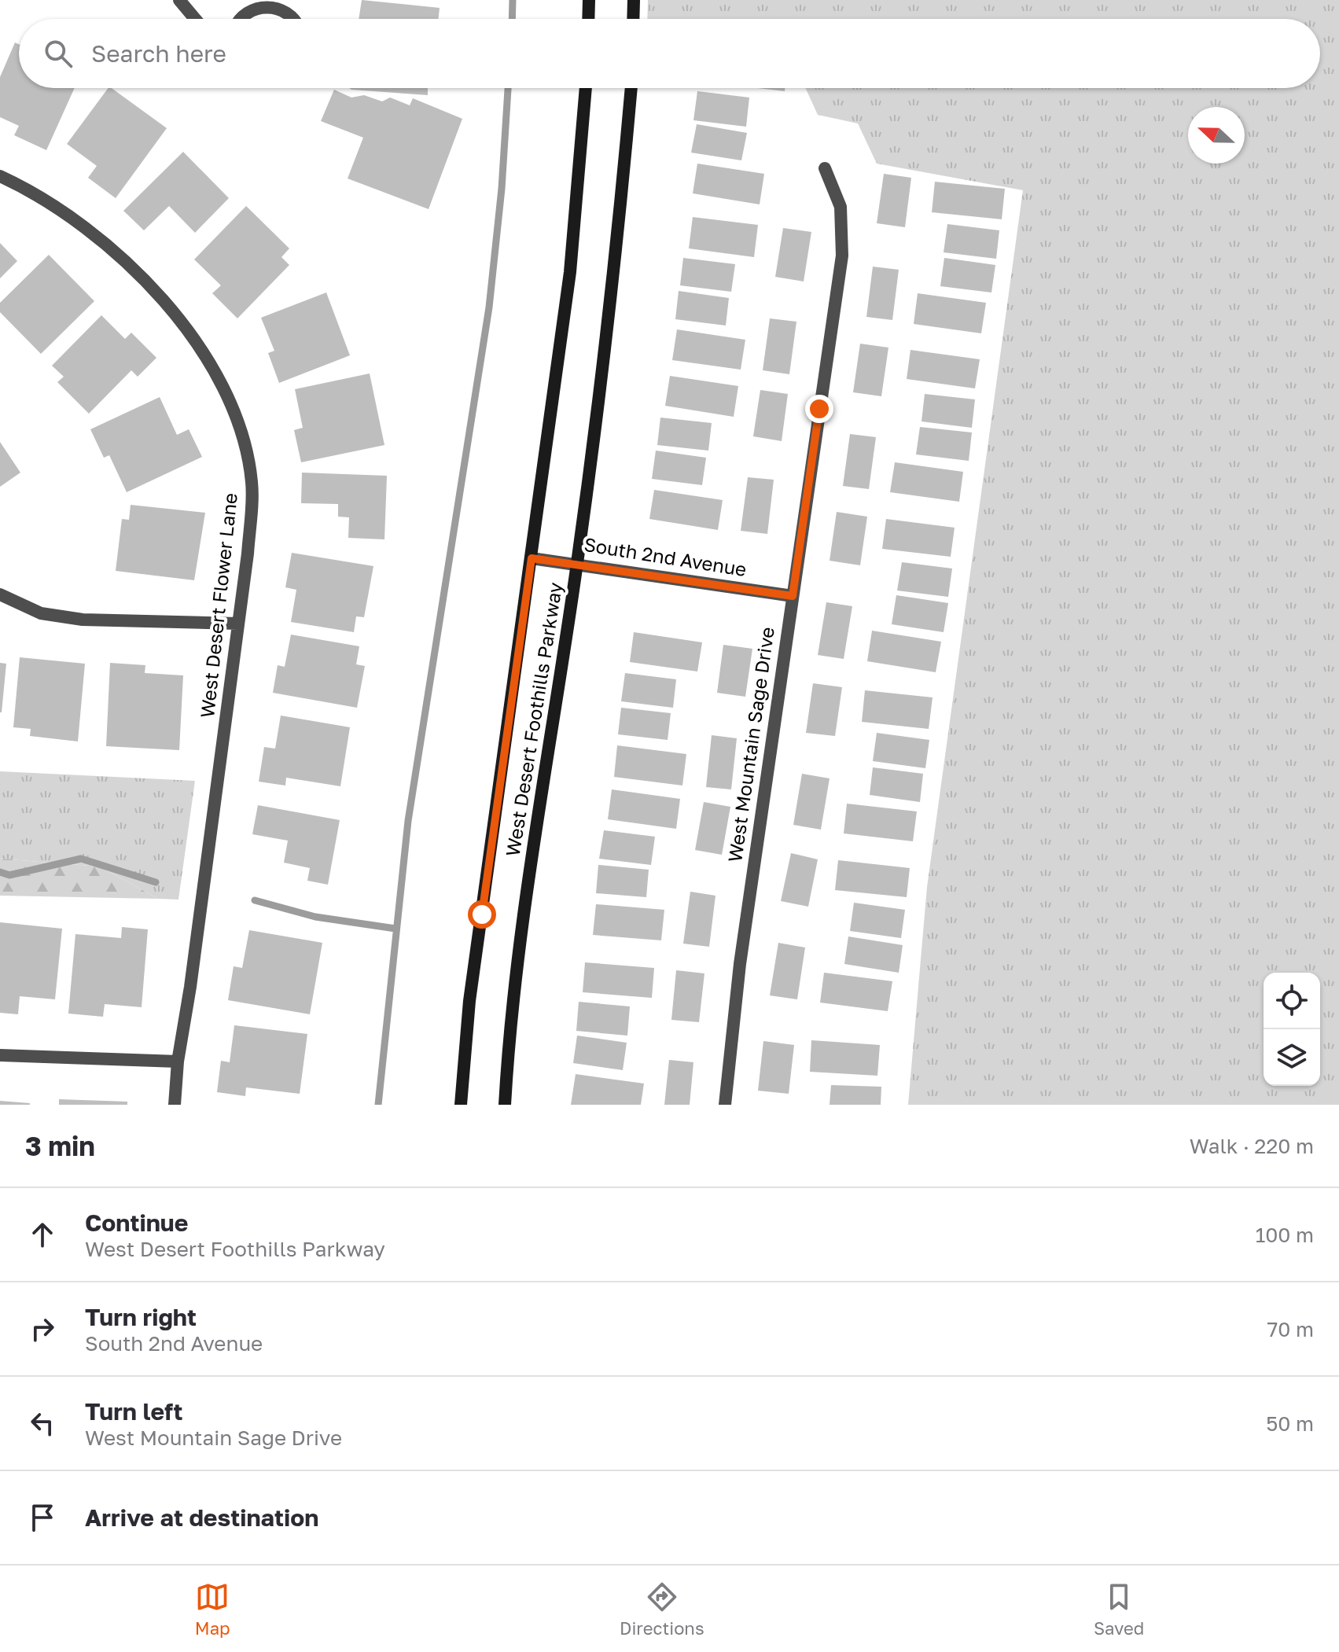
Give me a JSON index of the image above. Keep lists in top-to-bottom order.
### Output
{
  "streets": {
    "street": [
      "South 2nd Avenue",
      "West Desert Flower Lane",
      "West Desert Foothills Parkway",
      "West Mountain Sage Drive"
    ]
  },
  "crossings": [
    ["South 2nd Avenue", "West Desert Foothills Parkway"],
    ["South 2nd Avenue", "West Mountain Sage Drive"]
  ],
  "north": "left",
  "page": {
    "search": "Search here",
    "heading": ["3 min", "Walk · 220 m"],
    "list": [
      ["Continue", "West Desert Foothills Parkway", "100 m"],
      ["Turn right", "South 2nd Avenue", "70 m"],
      ["Turn left", "West Mountain Sage Drive", "50 m"],
      "Arrive at destination"
    ],
    "nav": ["Map", "Directions", "Saved"]
  }
}
